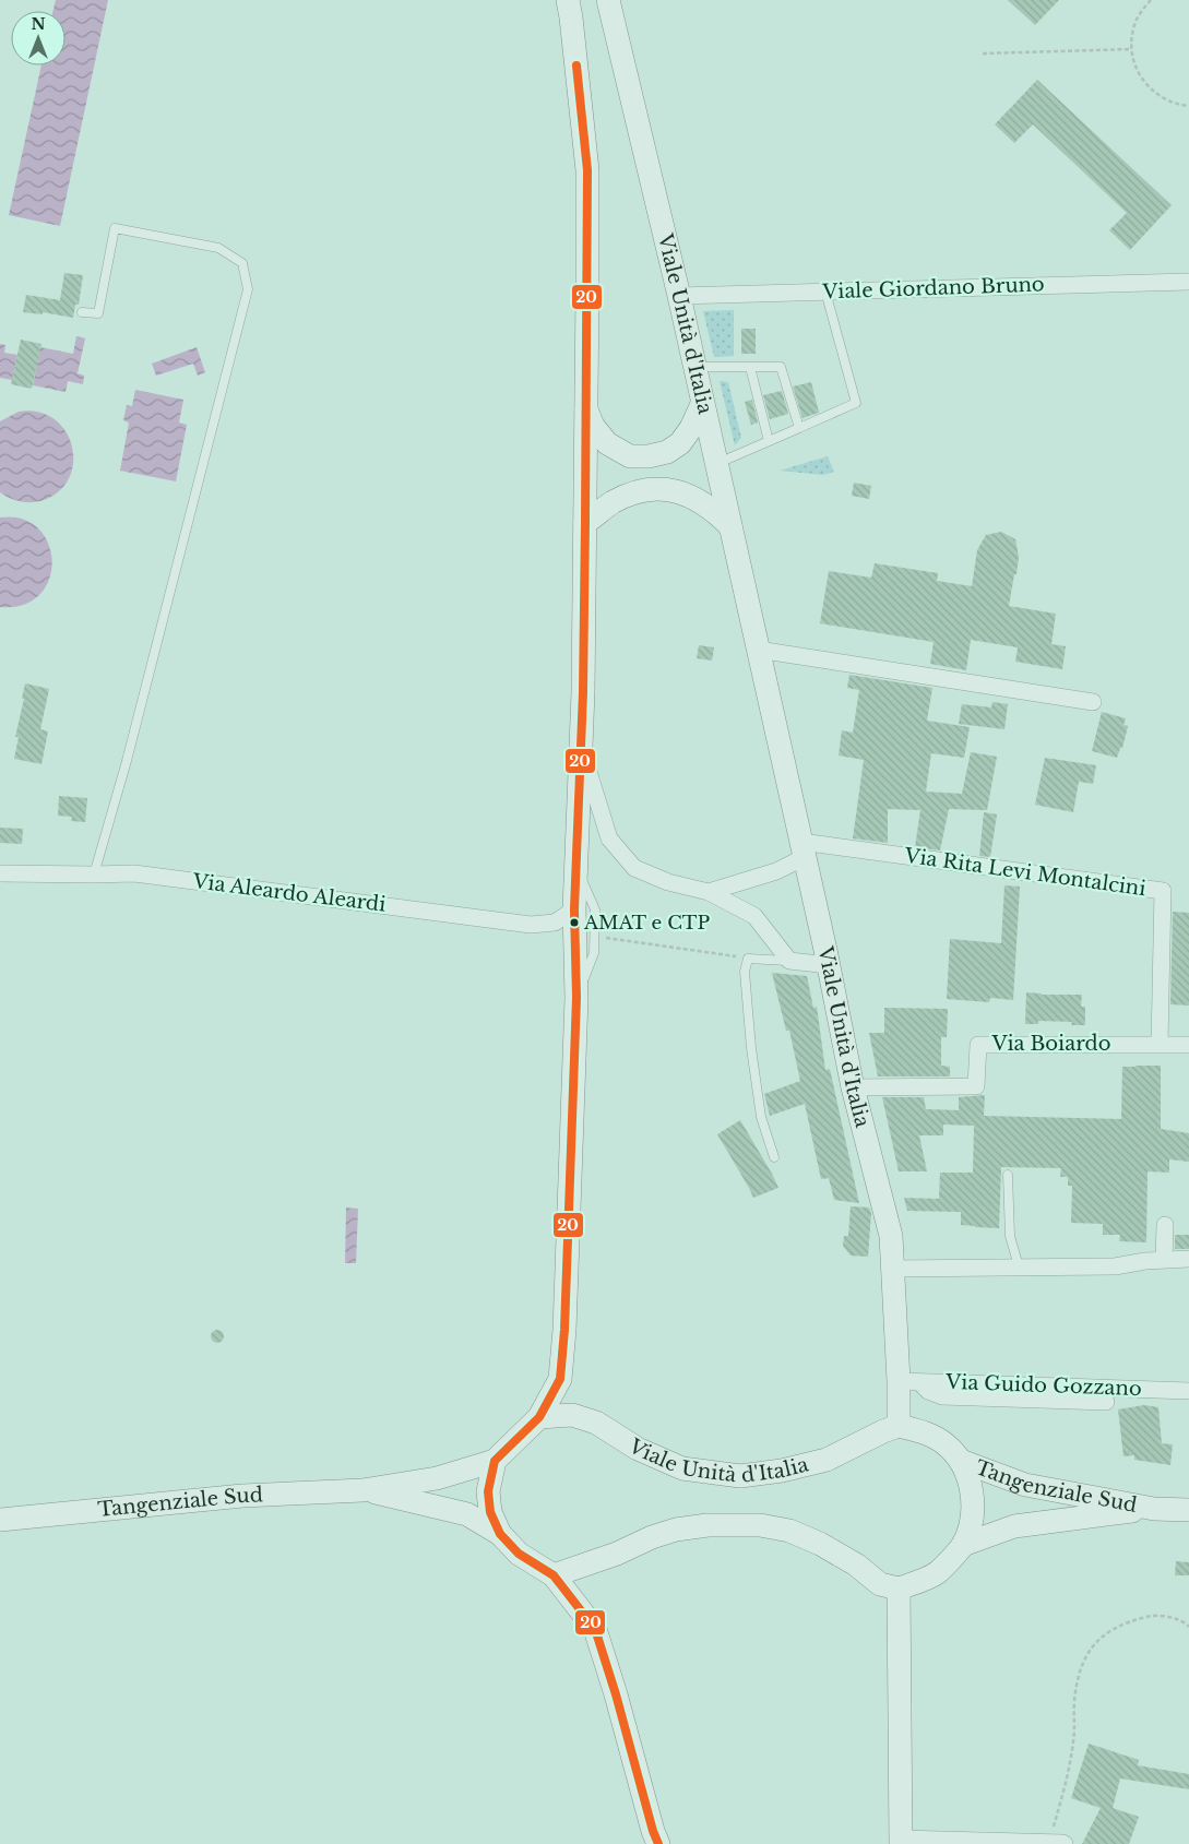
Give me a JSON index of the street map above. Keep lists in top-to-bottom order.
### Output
{
  "streets": {
    "main road": ["Viale Unità d'Italia", "Tangenziale Sud"],
    "street": [
      "Viale Giordano Bruno",
      "Via Rita Levi Montalcini",
      "Via Aleardo Aleardi",
      "Via Boiardo",
      "Via Guido Gozzano"
    ]
  },
  "crossings": [
    ["Viale Giordano Bruno", "Viale Unità d'Italia"],
    ["Viale Unità d'Italia", "Via Rita Levi Montalcini"],
    ["Viale Unità d'Italia", "Via Boiardo"],
    ["Viale Unità d'Italia", "Via Guido Gozzano"],
    ["Via Rita Levi Montalcini", "Via Boiardo"]
  ],
  "places": ["AMAT e CTP"],
  "lines": ["transit line 20"],
  "north": "top"
}
